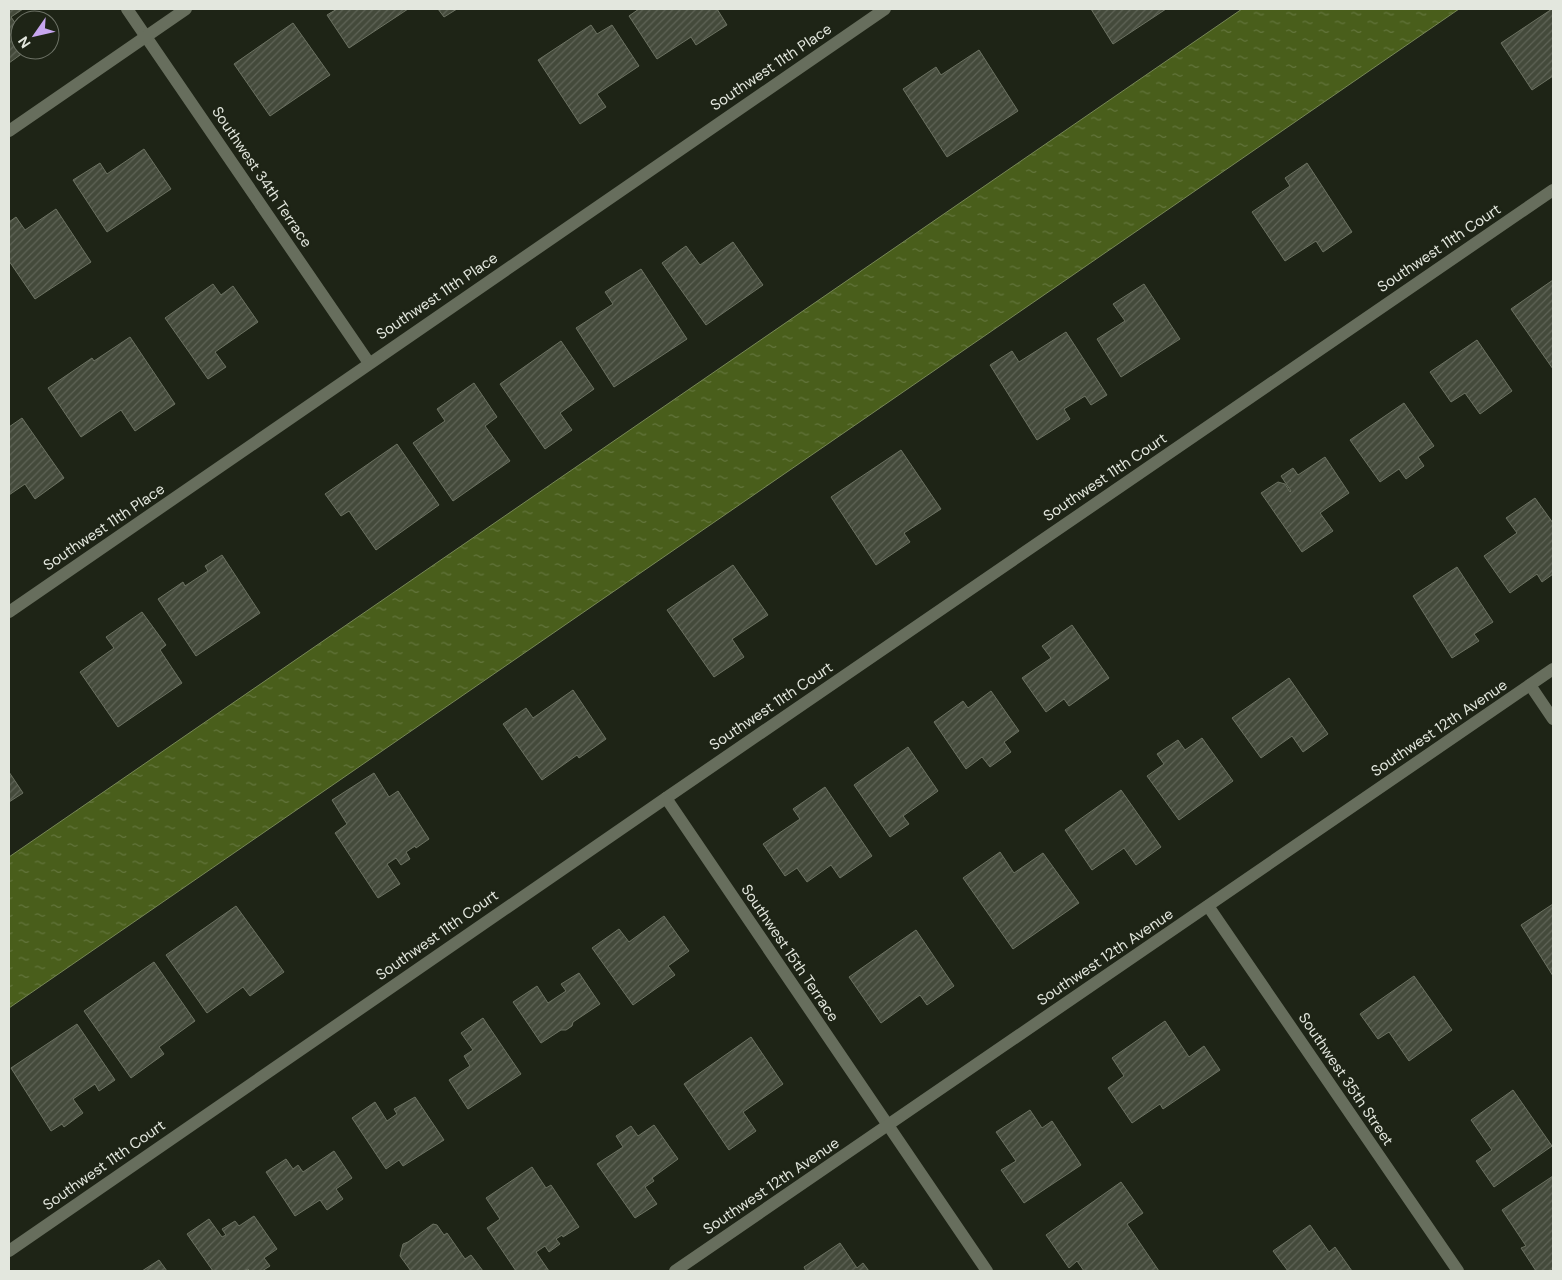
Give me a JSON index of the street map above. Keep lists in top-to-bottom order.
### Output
{
  "streets": {
    "street": [
      "Southwest 11th Place",
      "Southwest 34th Terrace",
      "Southwest 11th Court",
      "Southwest 12th Avenue",
      "Southwest 15th Terrace",
      "Southwest 35th Street"
    ]
  },
  "crossings": [
    ["Southwest 11th Place", "Southwest 34th Terrace"],
    ["Southwest 11th Court", "Southwest 15th Terrace"],
    ["Southwest 12th Avenue", "Southwest 15th Terrace"],
    ["Southwest 12th Avenue", "Southwest 35th Street"]
  ],
  "north": "bottom left"
}
